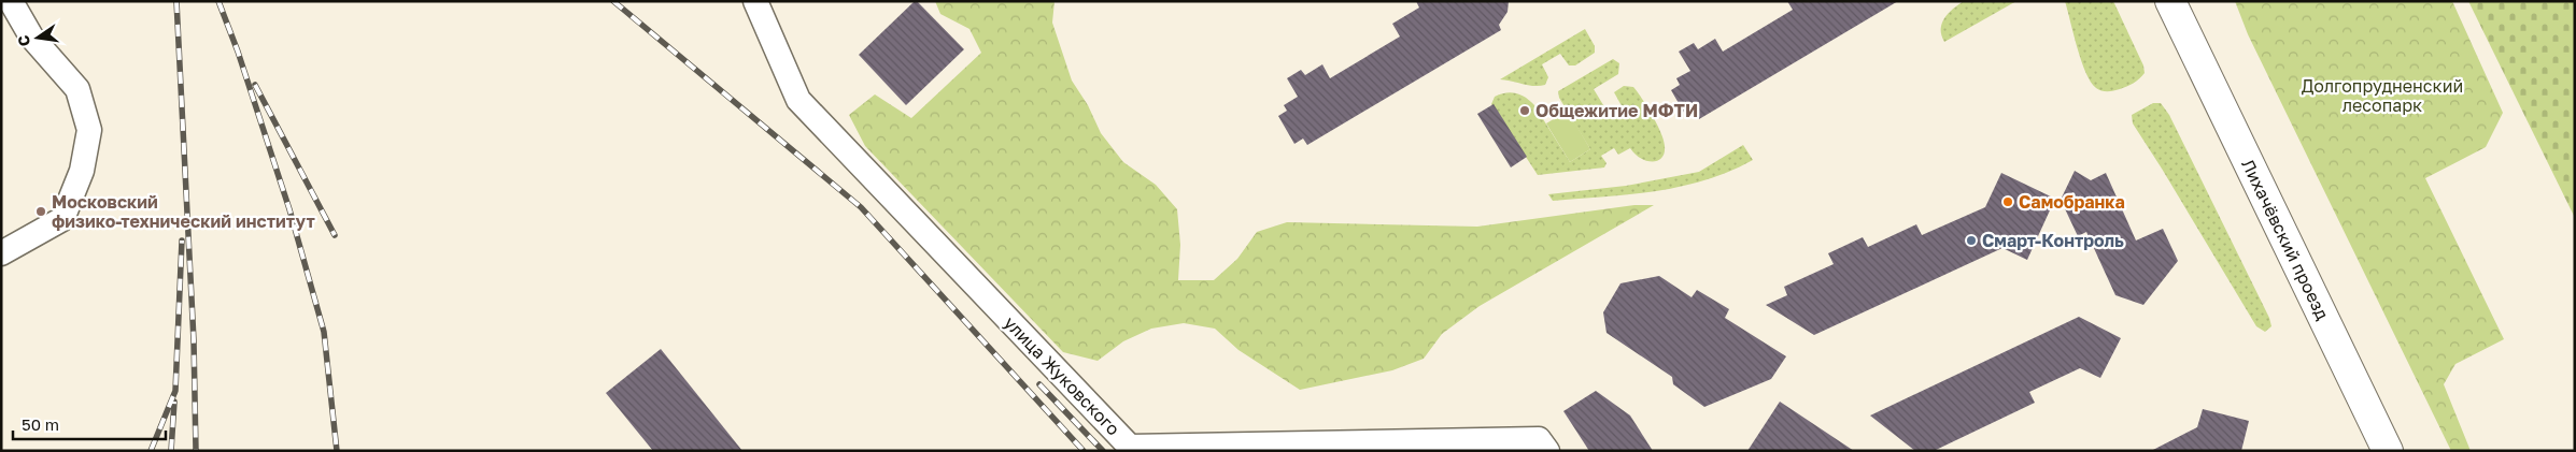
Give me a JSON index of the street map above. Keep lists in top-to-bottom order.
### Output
{
  "streets": {
    "main road": ["Лихачёвский проезд"],
    "street": ["улица Жуковского"]
  },
  "parks": ["Долгопрудненский лесопарк"],
  "places": [
    "Общежитие МФТИ",
    "Самобранка",
    "Московский физико-технический институт",
    "Смарт-Контроль"
  ],
  "scale_bar": "50 m",
  "north": "left"
}
